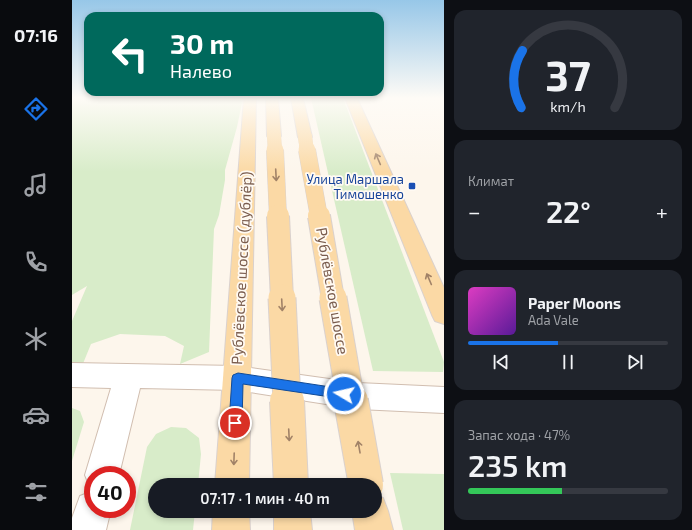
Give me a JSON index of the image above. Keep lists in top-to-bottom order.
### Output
{
  "streets": {
    "main road": ["Рублёвское шоссе (дублёр)", "Рублёвское шоссе"]
  },
  "places": {
    "transit": ["Улица Маршала Тимошенко"]
  },
  "page": {
    "tabs": "07:16",
    "turn": ["30 m", "Налево"],
    "tile": [
      "Климат",
      ["Запас хода · 47%", "235 km"]
    ],
    "heat": ["−", "22°", "+"],
    "song": ["Paper Moons", "Ada Vale"],
    "limit": "40",
    "trip": "07:17 · 1 мин · 40 m",
    "gauge": ["37", "km/h"]
  }
}
